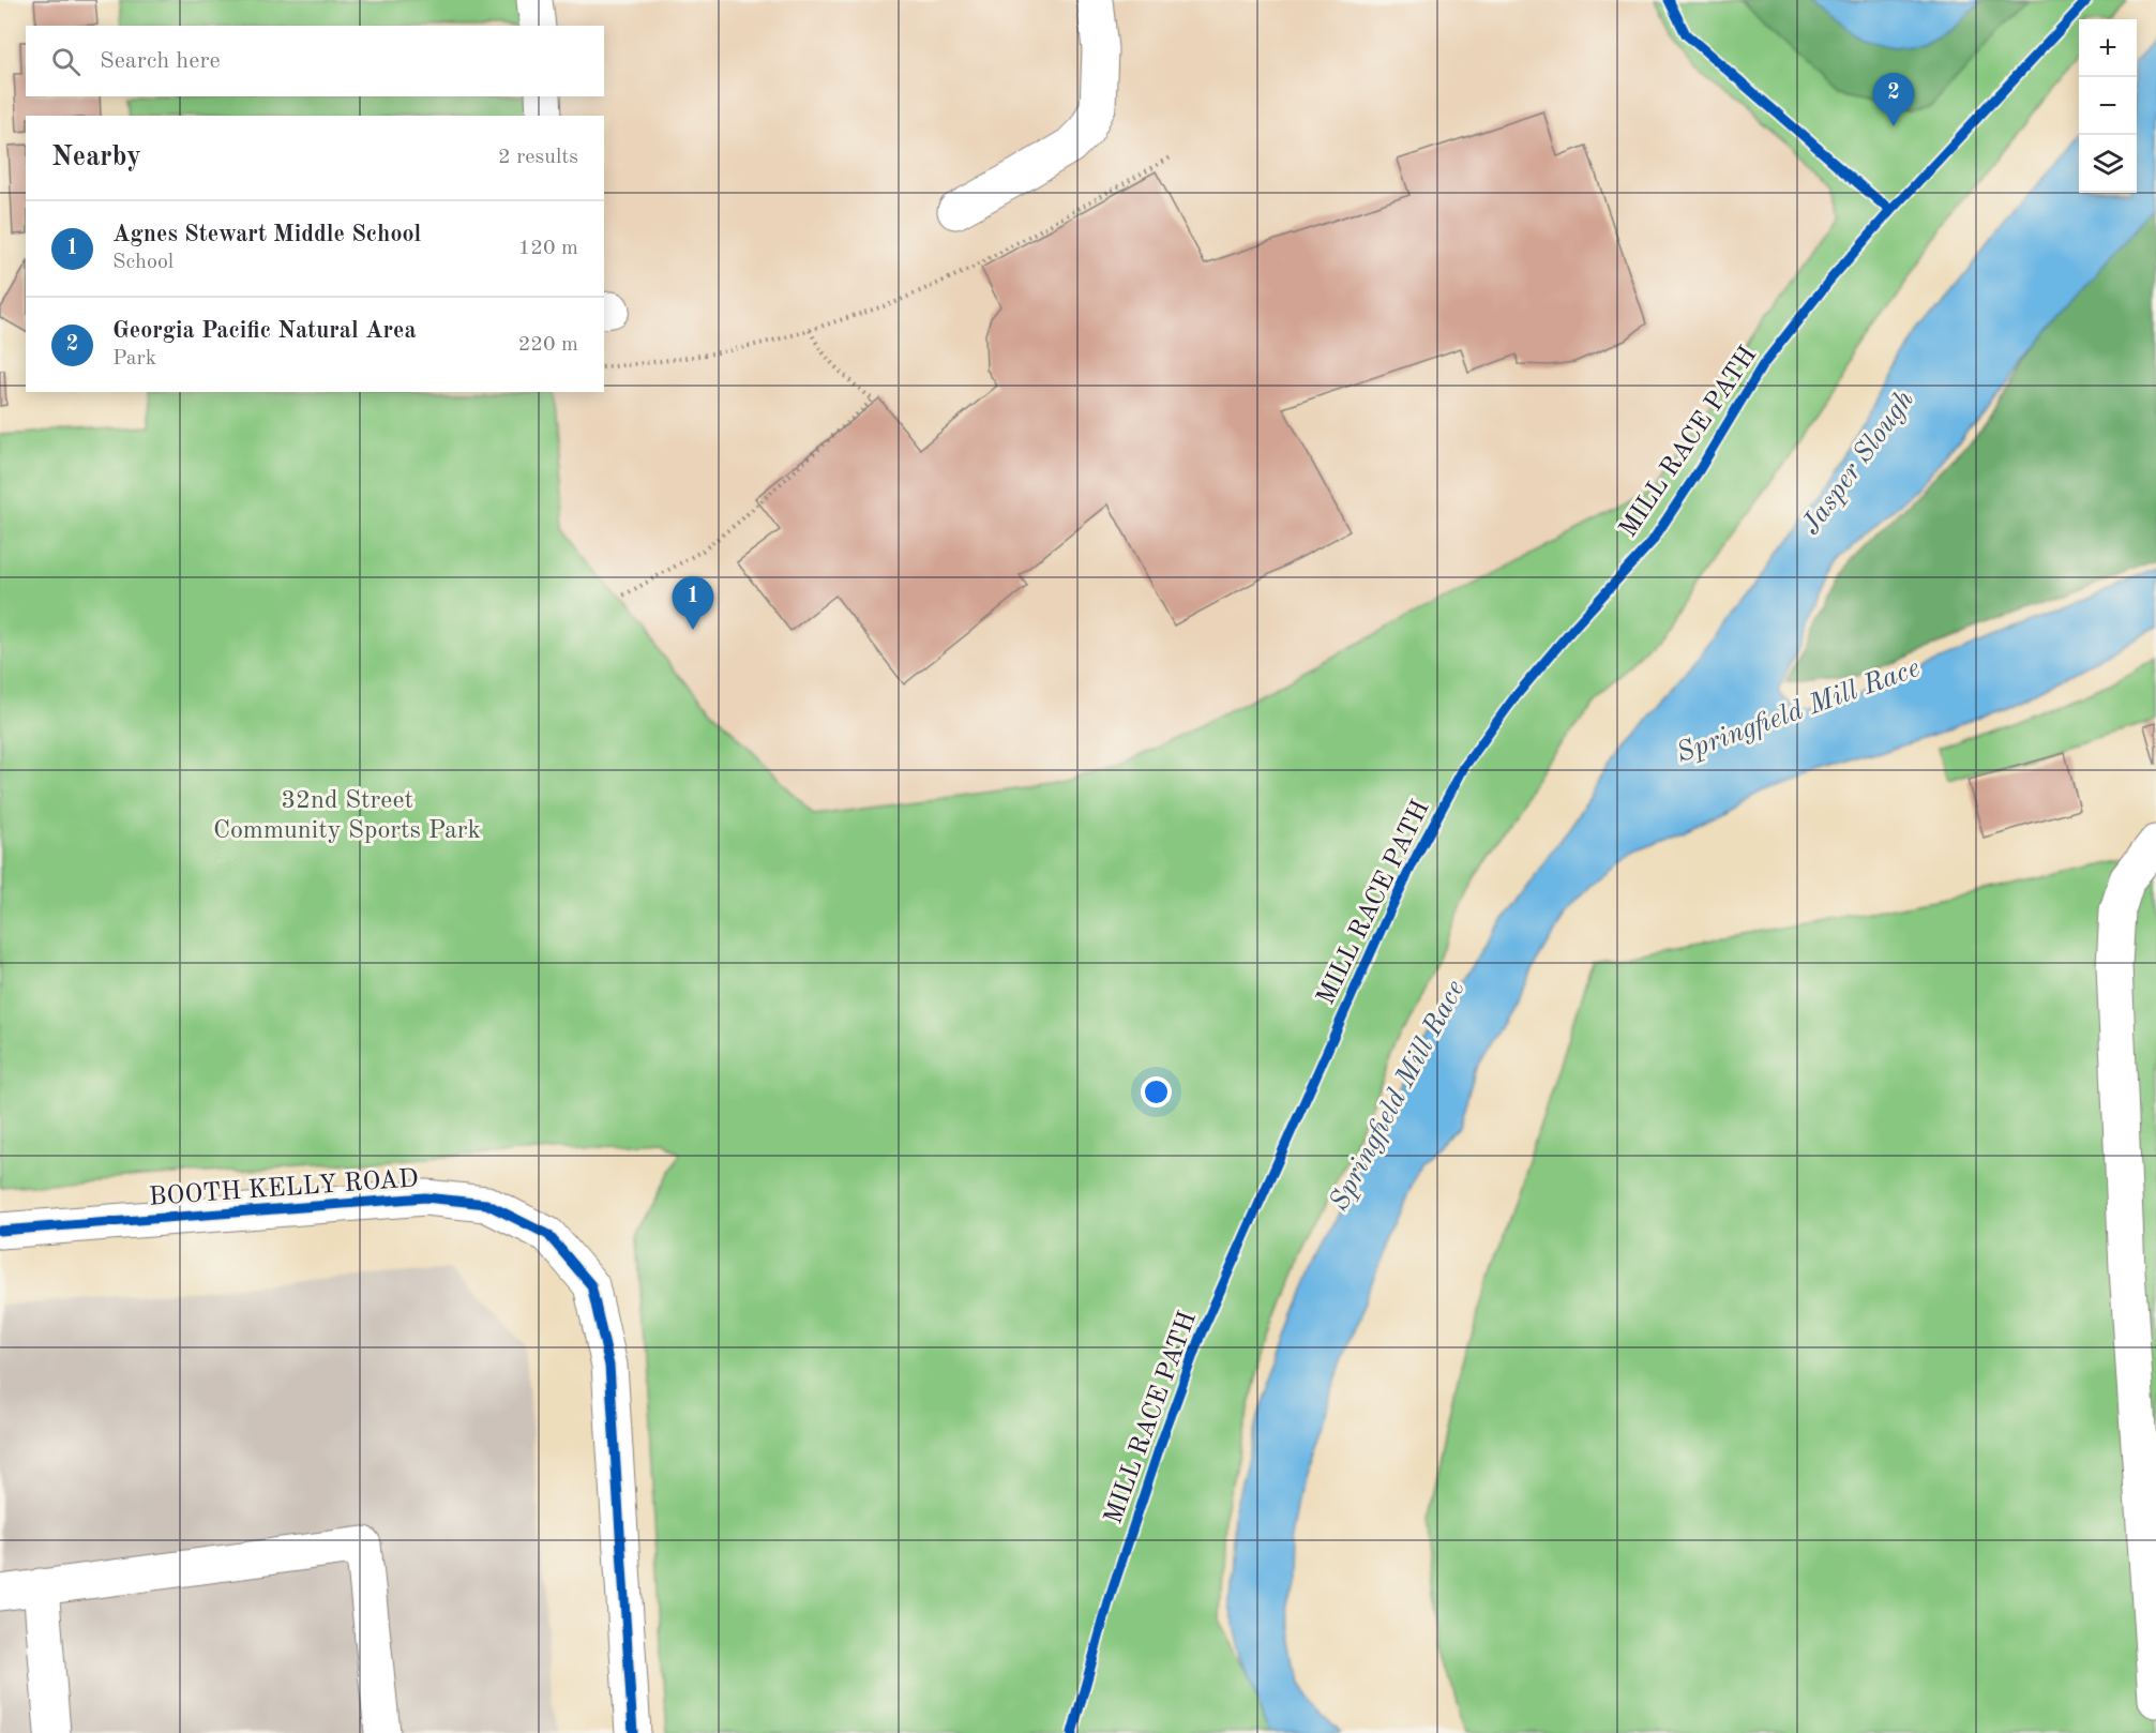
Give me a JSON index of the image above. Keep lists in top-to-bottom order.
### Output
{
  "streets": {
    "lane": ["BOOTH KELLY ROAD"],
    "cycle path": ["MILL RACE PATH"]
  },
  "water": ["Jasper Slough", "Springfield Mill Race"],
  "parks": ["32nd Street Community Sports Park"],
  "page": {
    "map_buttons": ["+", "−"],
    "search": "Search here",
    "pins": ["2", "1"],
    "heading": ["Nearby", "2 results"],
    "list": [
      {
        "mark": "1",
        "name": "Agnes Stewart Middle School",
        "note": "School",
        "value": "120 m"
      },
      {
        "mark": "2",
        "name": "Georgia Pacific Natural Area",
        "note": "Park",
        "value": "220 m"
      }
    ]
  }
}
